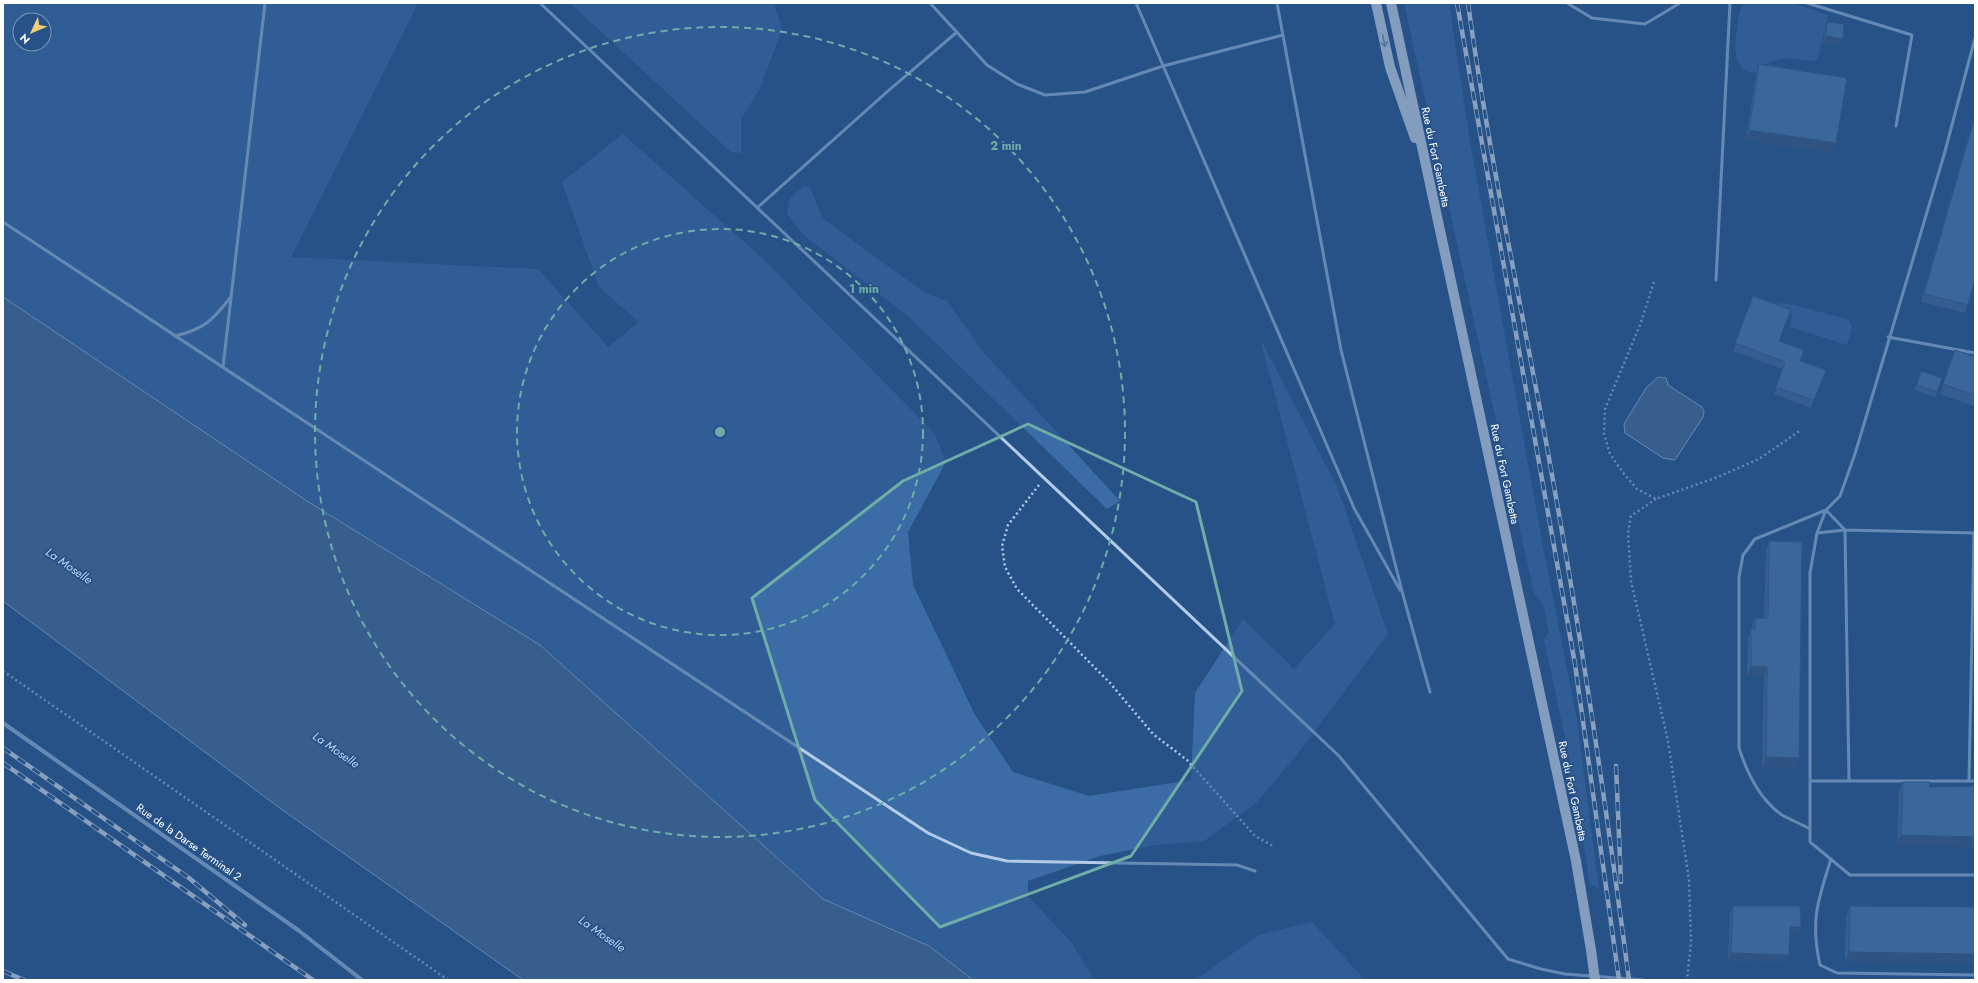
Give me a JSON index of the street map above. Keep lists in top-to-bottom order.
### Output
{
  "streets": {
    "main road": ["Rue du Fort Gambetta"],
    "street": ["Rue de la Darse Terminal 2"]
  },
  "water": ["La Moselle"],
  "north": "bottom left",
  "rings": ["2 min", "1 min"]
}
